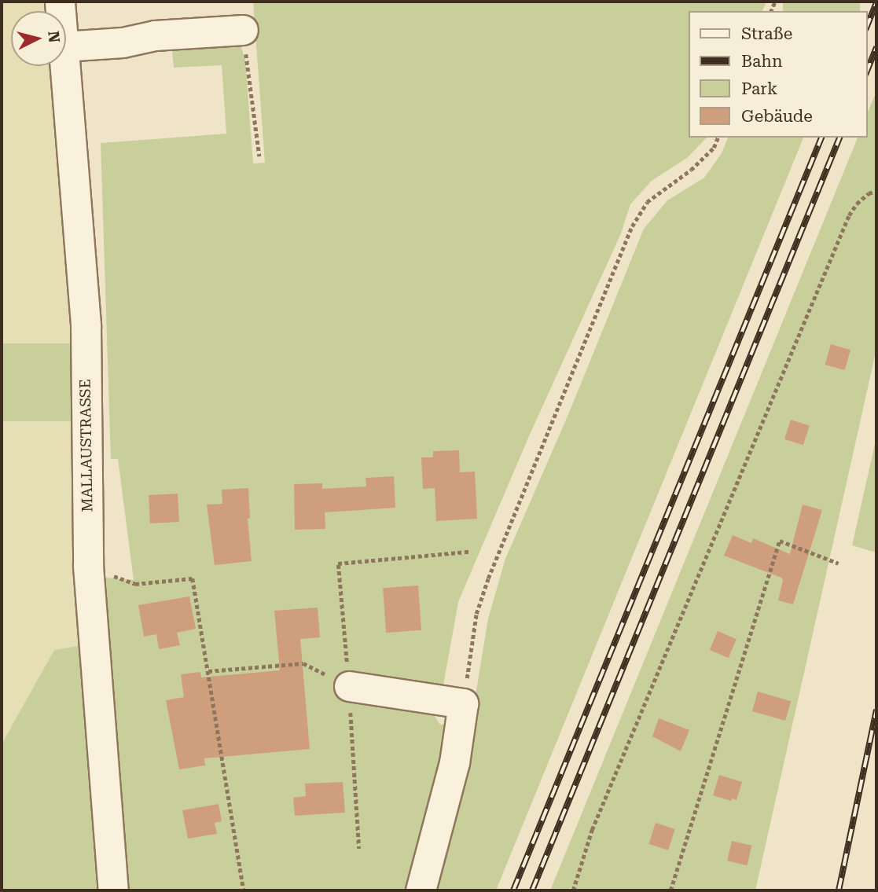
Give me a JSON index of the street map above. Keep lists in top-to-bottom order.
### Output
{
  "streets": {
    "street": ["MALLAUSTRASSE"]
  },
  "legend": [
    "Straße",
    "Bahn",
    "Park",
    "Gebäude"
  ],
  "north": "right"
}
